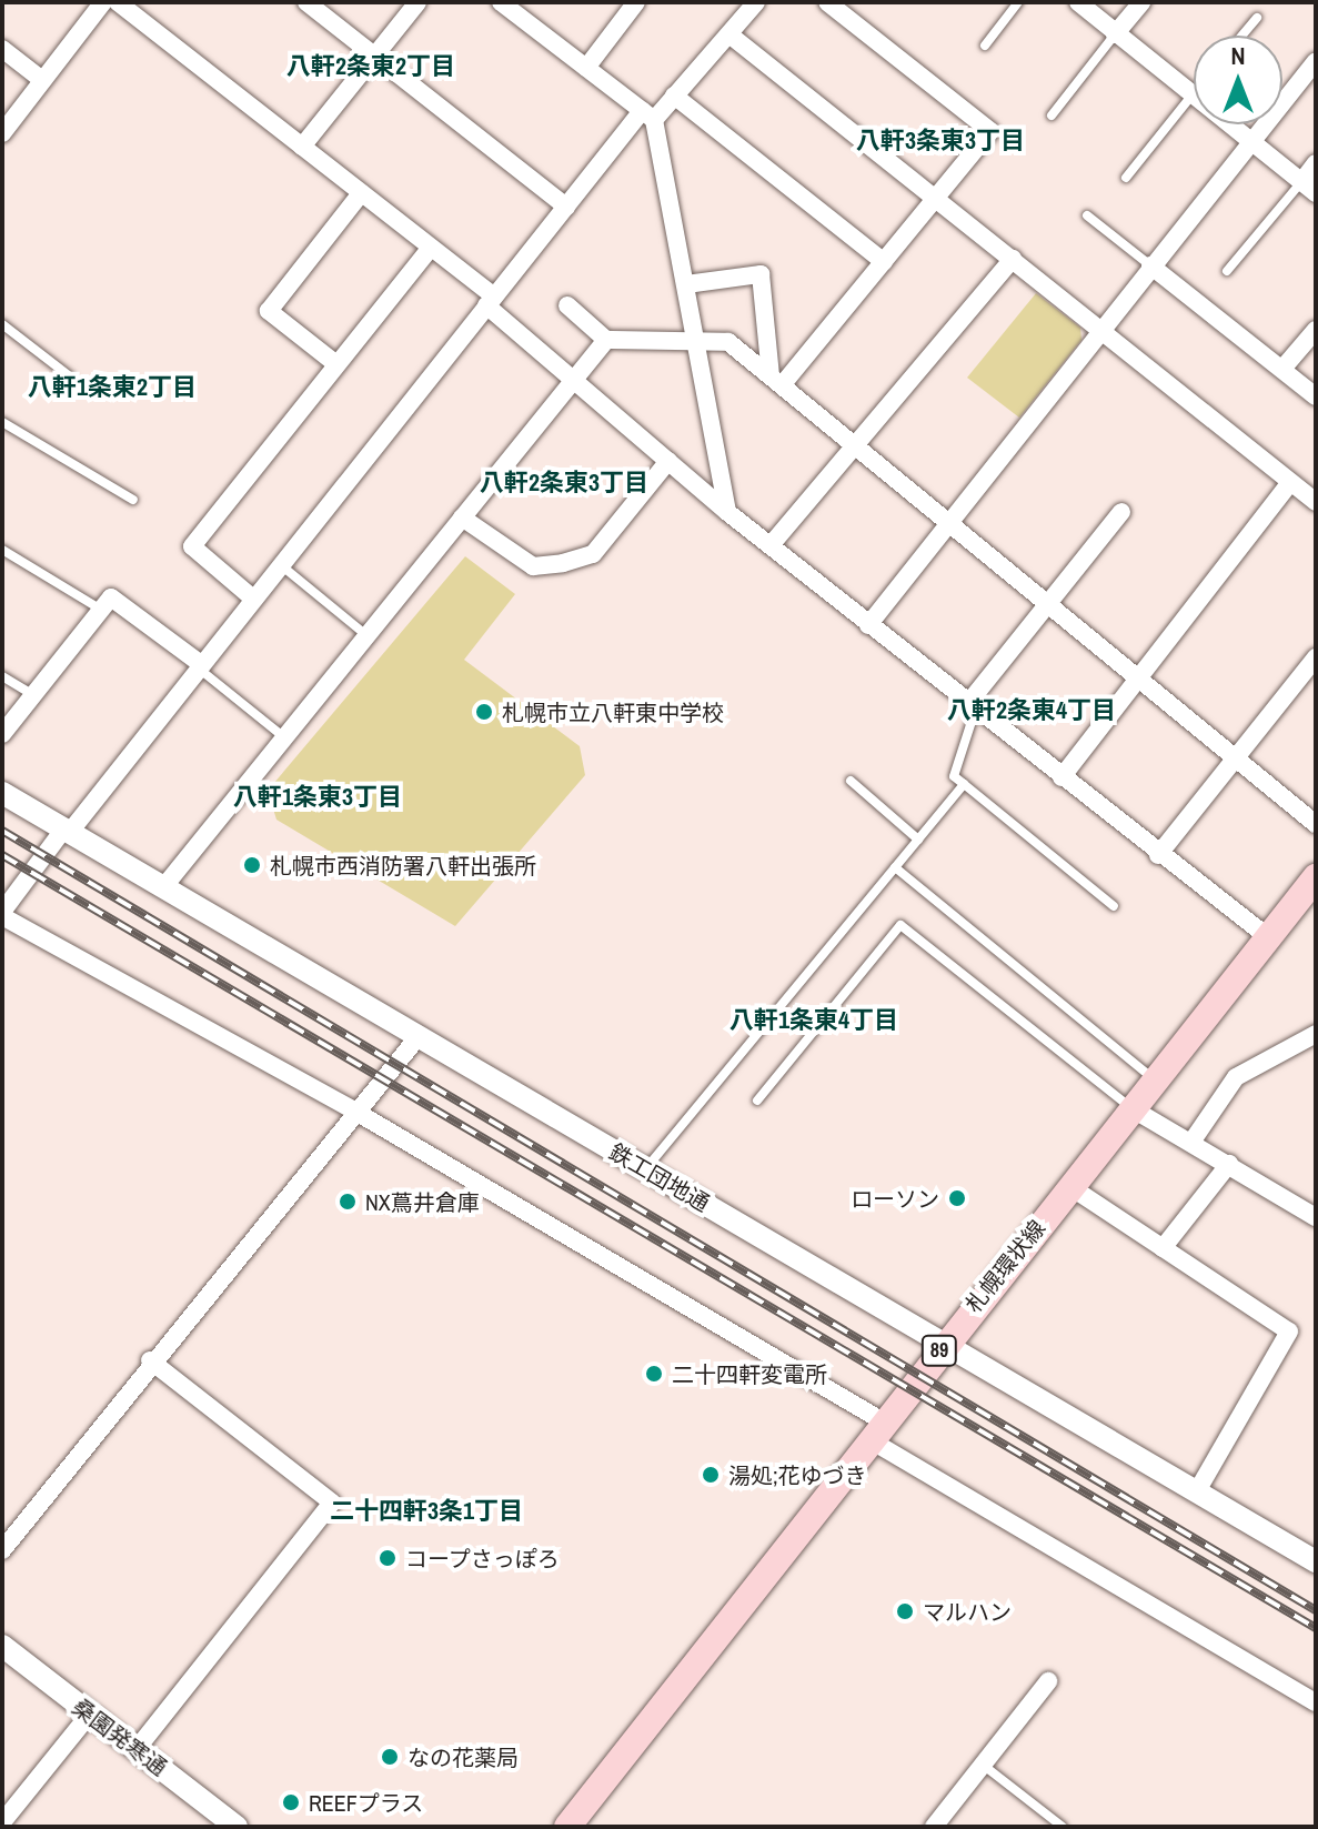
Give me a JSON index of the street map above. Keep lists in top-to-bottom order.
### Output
{
  "streets": {
    "main road": ["札幌環状線", "89"],
    "street": ["鉄工団地通", "桑園発寒通"]
  },
  "crossings": [
    ["鉄工団地通", "札幌環状線"]
  ],
  "districts": [
    "八軒2条東2丁目",
    "八軒3条東3丁目",
    "八軒1条東2丁目",
    "八軒2条東3丁目",
    "八軒2条東4丁目",
    "八軒1条東3丁目",
    "八軒1条東4丁目",
    "二十四軒3条1丁目"
  ],
  "places": [
    "札幌市立八軒東中学校",
    "札幌市西消防署八軒出張所",
    "ローソン",
    "NX蔦井倉庫",
    "二十四軒変電所",
    "湯処;花ゆづき",
    "コープさっぽろ",
    "マルハン",
    "なの花薬局",
    "REEFプラス"
  ],
  "north": "top"
}
